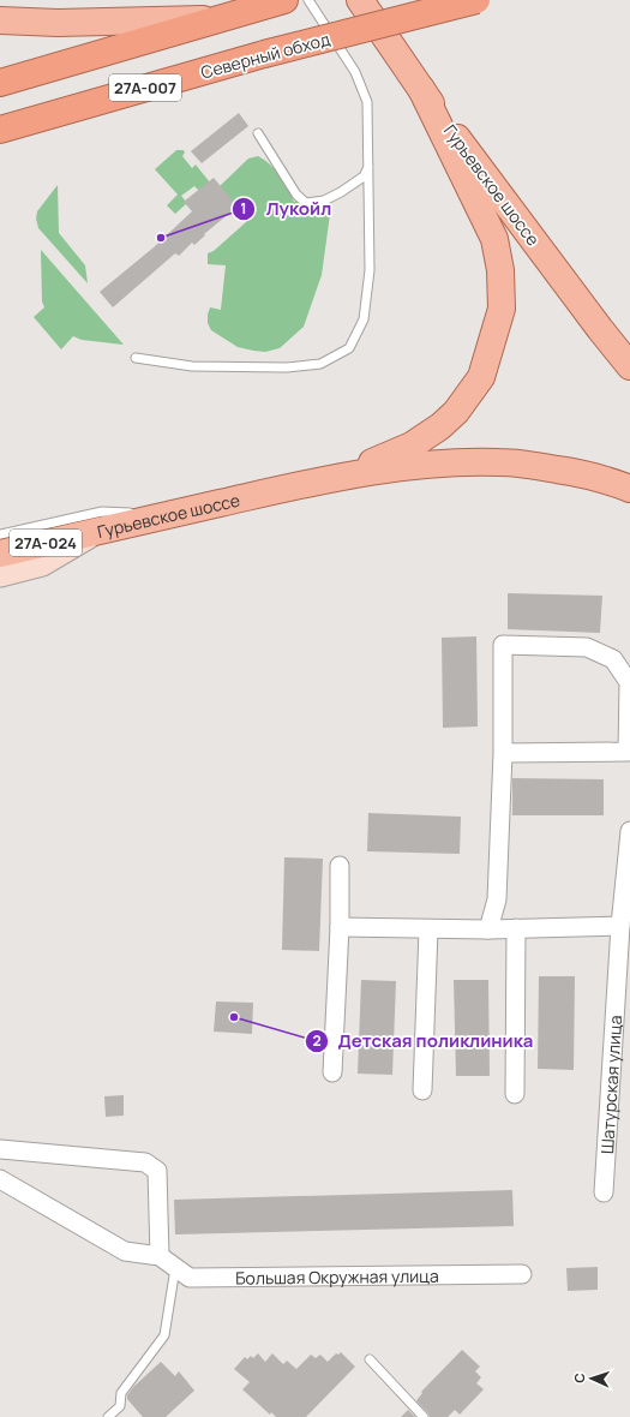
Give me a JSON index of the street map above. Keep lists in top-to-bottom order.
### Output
{
  "streets": {
    "highway": ["Северный обход", "27А-007"],
    "main road": ["Гурьевское шоссе", "27А-024"],
    "street": ["Шатурская улица", "Большая Окружная улица"]
  },
  "places": ["Лукойл", "Детская поликлиника"],
  "north": "left"
}
